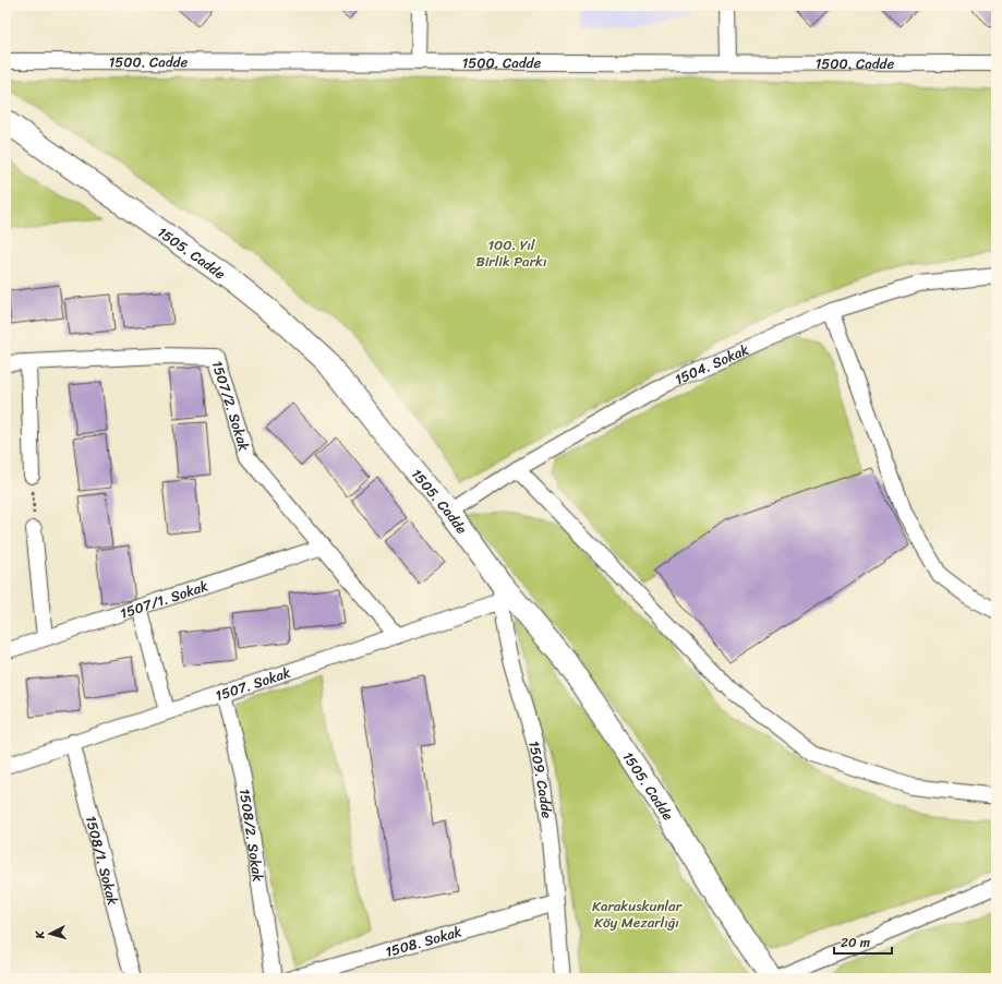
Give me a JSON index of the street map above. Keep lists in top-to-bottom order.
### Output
{
  "streets": {
    "street": [
      "1500. Cadde",
      "1505. Cadde",
      "1504. Sokak",
      "1507/2. Sokak",
      "1507/1. Sokak",
      "1507. Sokak",
      "1509. Cadde",
      "1508/2. Sokak",
      "1508/1. Sokak",
      "1508. Sokak"
    ]
  },
  "crossings": [
    ["1505. Cadde", "1504. Sokak"],
    ["1505. Cadde", "1507. Sokak"],
    ["1505. Cadde", "1509. Cadde"],
    ["1507/2. Sokak", "1507/1. Sokak"],
    ["1507/2. Sokak", "1507. Sokak"],
    ["1507. Sokak", "1509. Cadde"],
    ["1507. Sokak", "1508/2. Sokak"],
    ["1507. Sokak", "1508/1. Sokak"],
    ["1509. Cadde", "1508. Sokak"]
  ],
  "parks": ["100. Yıl Birlik Parkı", "Karakuskunlar Köy Mezarlığı"],
  "scale_bar": "20 m",
  "north": "left"
}
